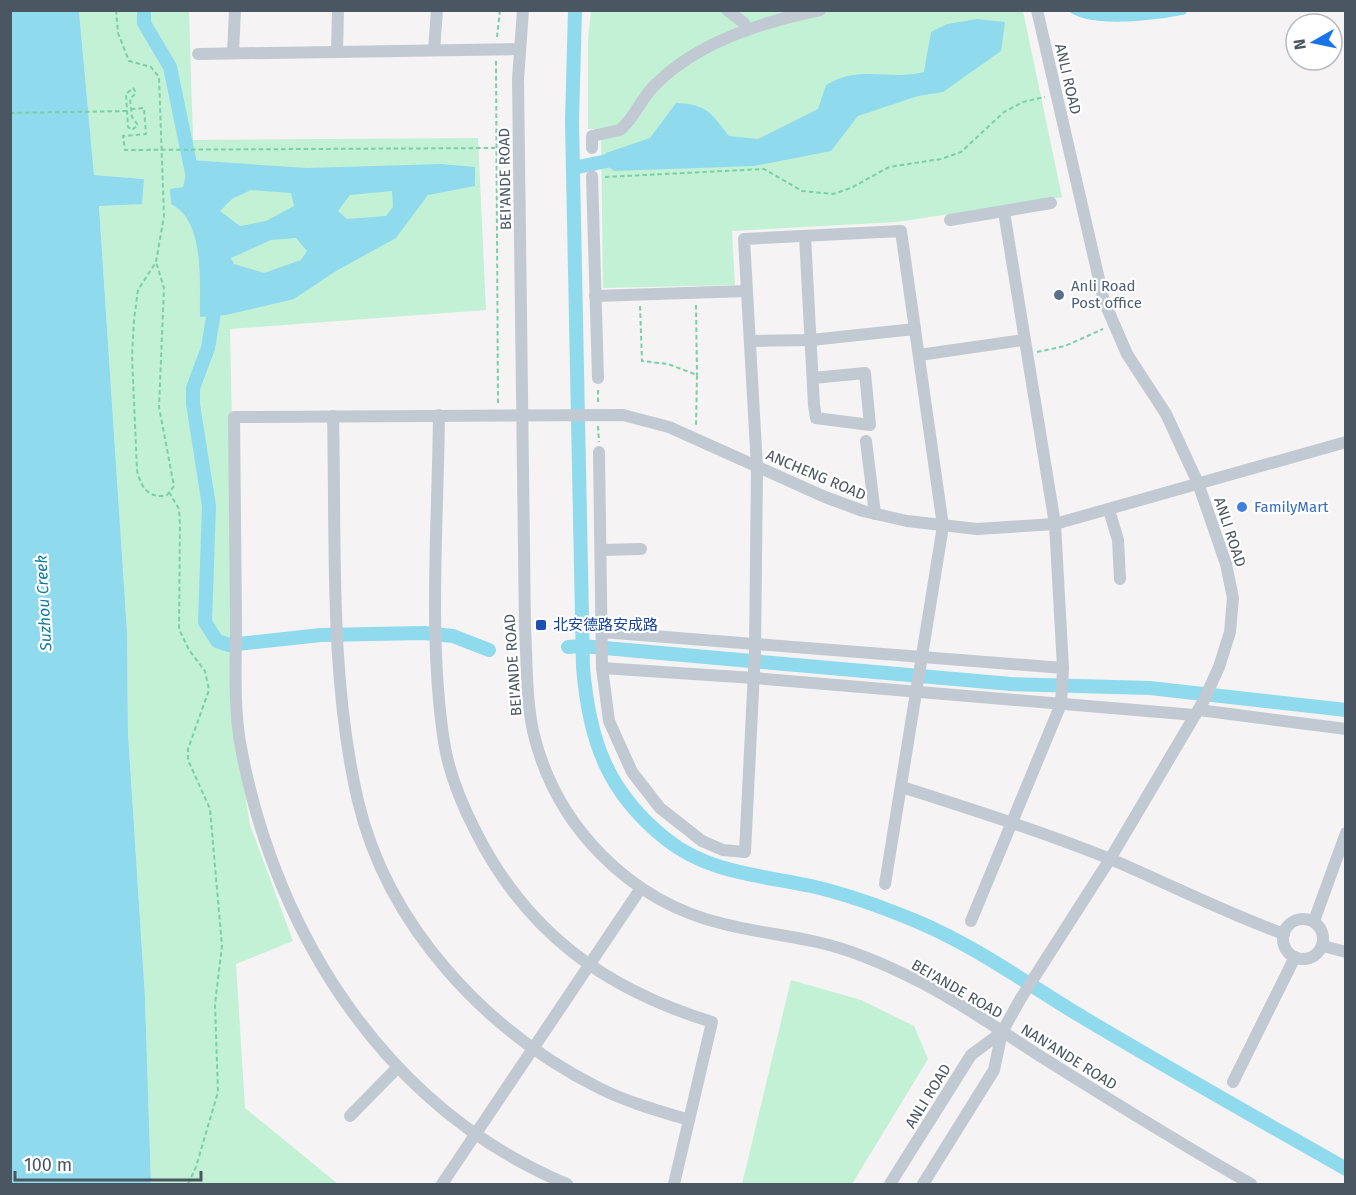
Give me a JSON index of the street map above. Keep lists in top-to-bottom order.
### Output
{
  "streets": {
    "street": [
      "ANLI ROAD",
      "BEI'ANDE ROAD",
      "ANCHENG ROAD",
      "NAN'ANDE ROAD"
    ]
  },
  "crossings": [
    ["ANLI ROAD", "BEI'ANDE ROAD"],
    ["ANLI ROAD", "ANCHENG ROAD"],
    ["ANLI ROAD", "NAN'ANDE ROAD"],
    ["BEI'ANDE ROAD", "ANCHENG ROAD"],
    ["BEI'ANDE ROAD", "NAN'ANDE ROAD"]
  ],
  "water": ["Suzhou Creek"],
  "places": {
    "other": ["Anli Road Post office", "FamilyMart"],
    "transit": ["北安德路安成路"]
  },
  "scale_bar": "100 m",
  "north": "left"
}
